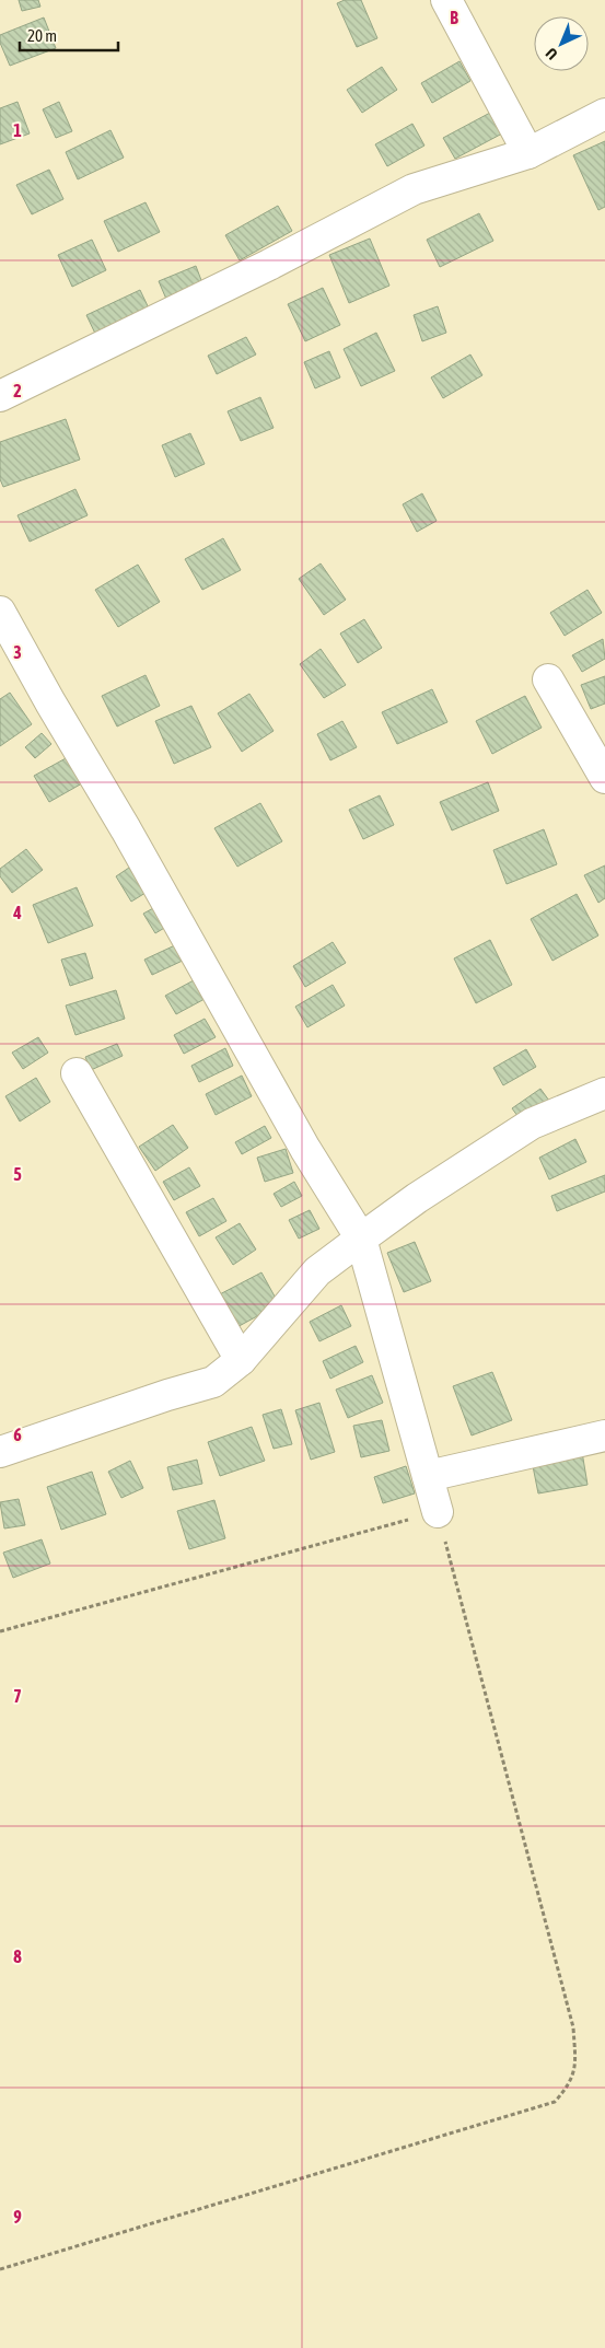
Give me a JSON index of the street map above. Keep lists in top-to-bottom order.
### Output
{
  "scale_bar": "20 m",
  "north": "bottom left",
  "grid": {
    "columns": ["B"],
    "rows": [
      "1",
      "2",
      "3",
      "4",
      "5",
      "6",
      "7",
      "8",
      "9"
    ]
  }
}
